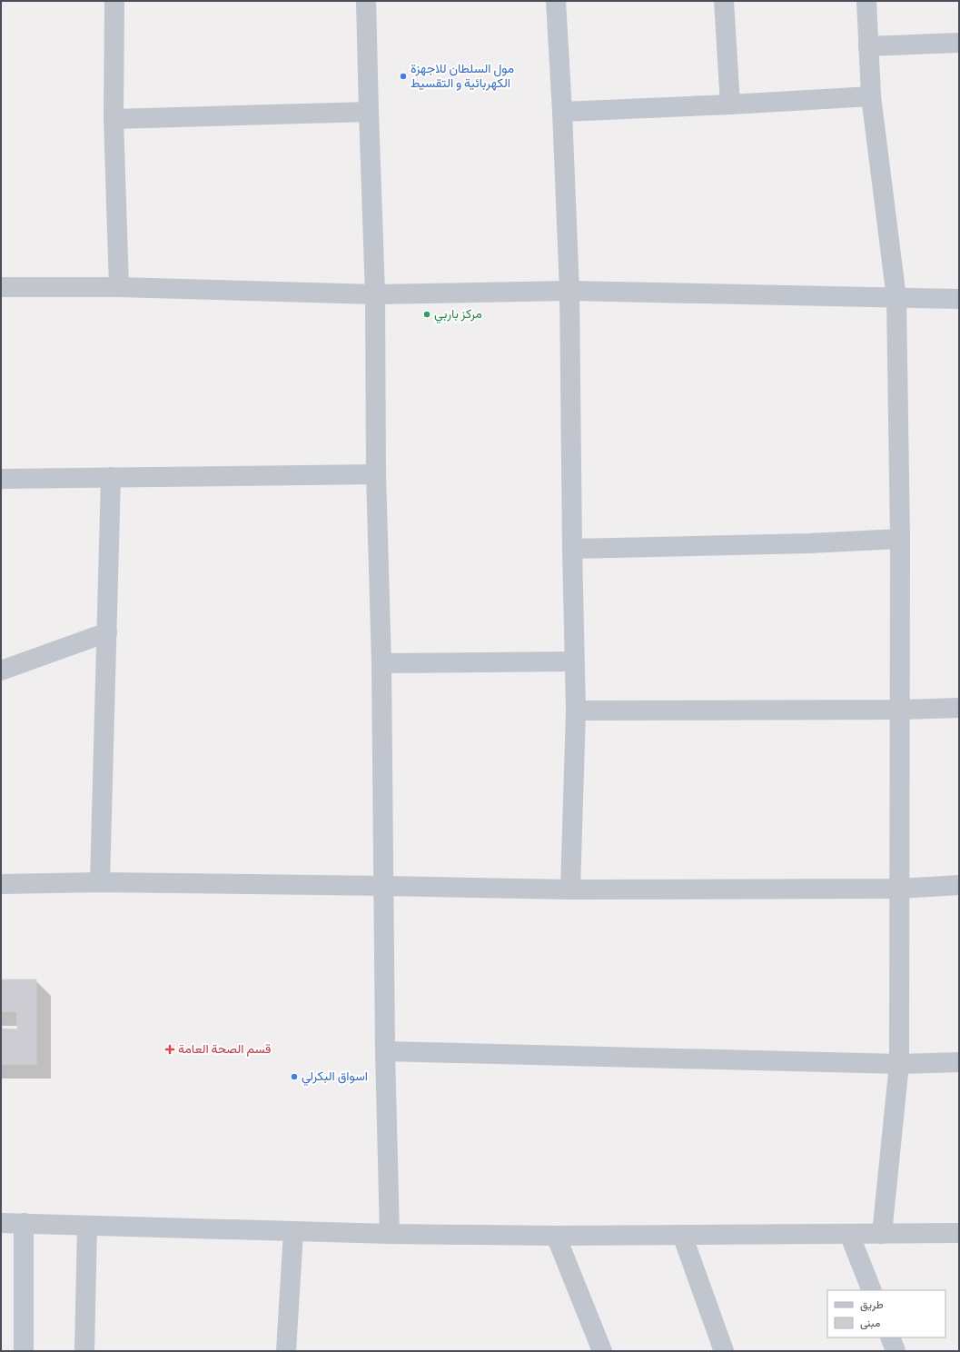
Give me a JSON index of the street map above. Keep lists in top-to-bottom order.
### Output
{
  "places": {
    "other": ["مول السلطان للاجهزة الكهربائية و التقسيط", "مركز باربي", "اسواق البكرلي"],
    "health": ["قسم الصحة العامة"]
  },
  "legend": ["طريق", "مبنى"]
}
